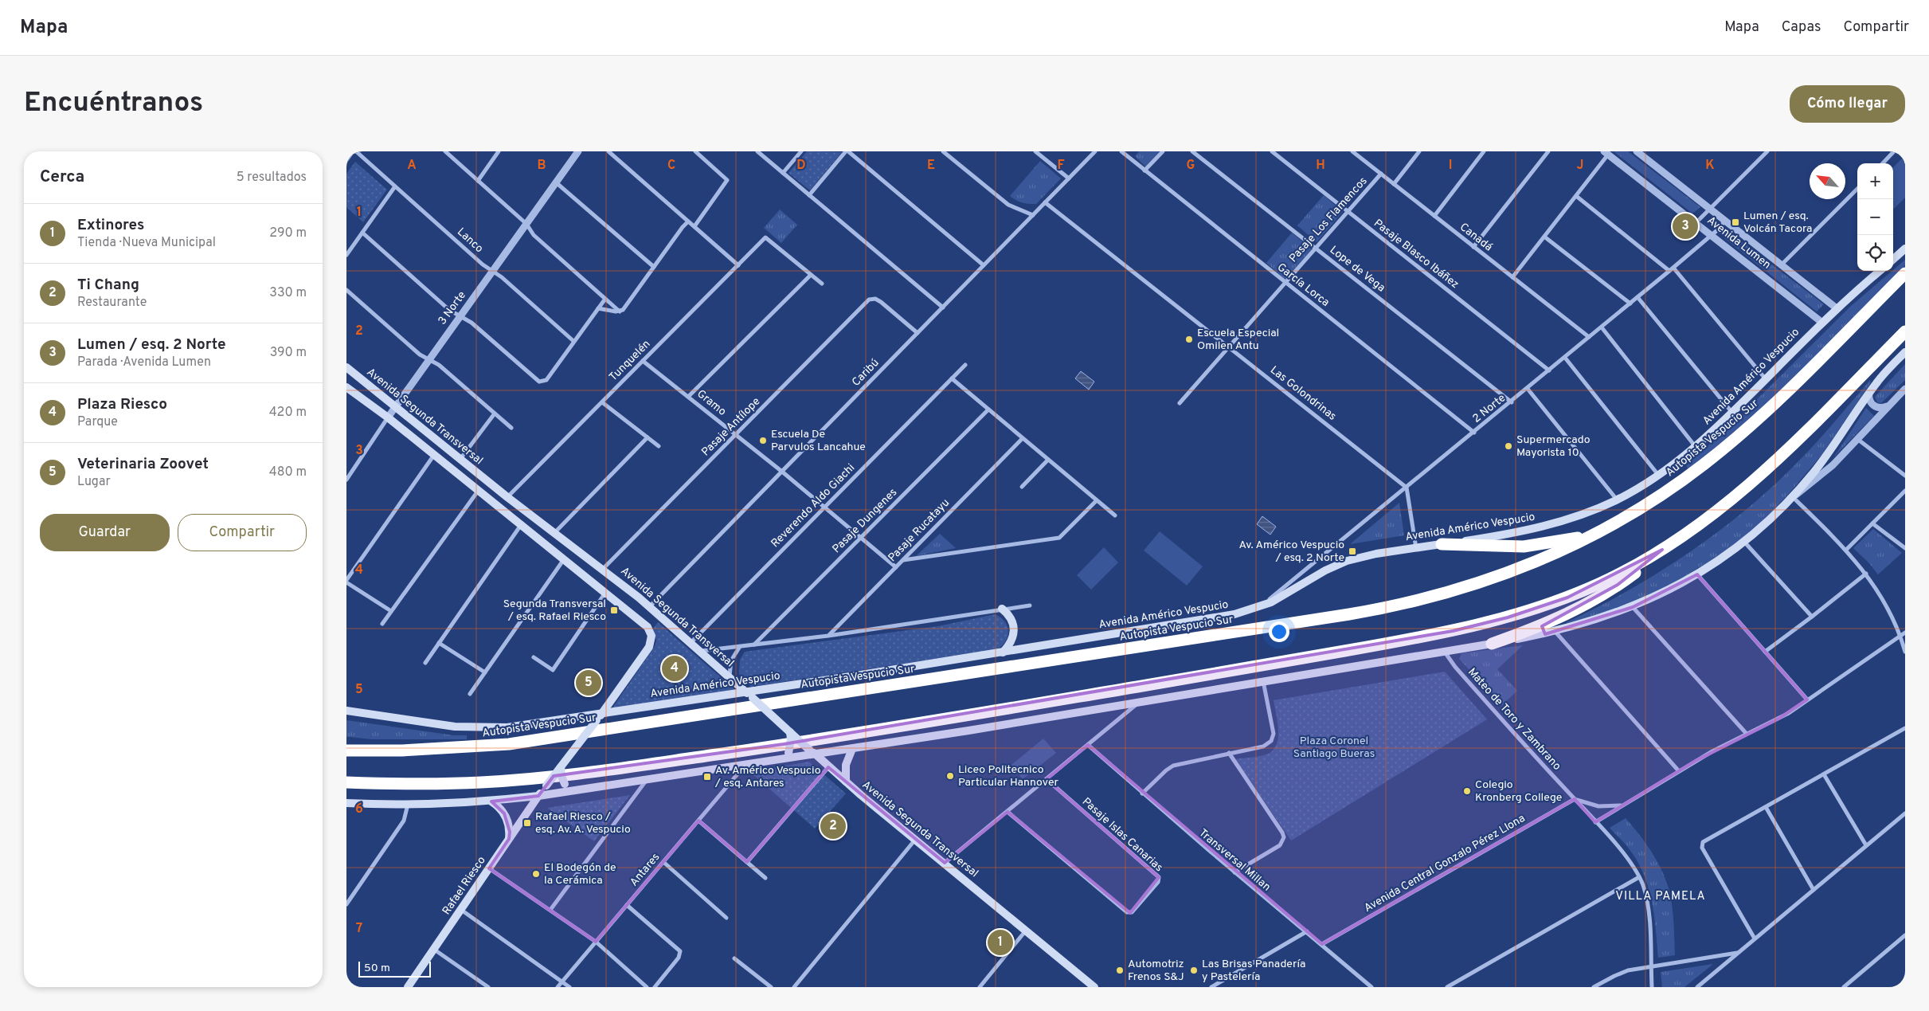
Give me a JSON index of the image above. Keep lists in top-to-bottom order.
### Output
{
  "streets": {
    "highway": ["Autopista Vespucio Sur"],
    "main road": ["Avenida Américo Vespucio", "Avenida Segunda Transversal", "Rafael Riesco"],
    "street": [
      "Pasaje Los Flamencos",
      "Canadá",
      "Lanco",
      "Avenida Lumen",
      "Pasaje Blasco Ibáñez",
      "Lope de Vega",
      "García Lorca",
      "3 Norte",
      "Tunquelén",
      "Caribú",
      "Las Golondrinas",
      "Gramo",
      "2 Norte",
      "Pasaje Antílope",
      "Reverendo Aldo Giachi",
      "Pasaje Dungenes",
      "Pasaje Rucatayu",
      "Mateo de Toro y Zambrano",
      "Pasaje Islas Canarias",
      "Transversal Millan",
      "Avenida Central Gonzalo Pérez Llona",
      "Antares"
    ]
  },
  "crossings": [
    ["Pasaje Los Flamencos", "Canadá"],
    ["Pasaje Los Flamencos", "Pasaje Blasco Ibáñez"],
    ["Pasaje Los Flamencos", "Lope de Vega"],
    ["Pasaje Los Flamencos", "García Lorca"],
    ["Pasaje Los Flamencos", "Las Golondrinas"],
    ["Canadá", "2 Norte"],
    ["Lanco", "3 Norte"],
    ["Avenida Lumen", "Avenida Américo Vespucio"],
    ["Avenida Lumen", "2 Norte"],
    ["Pasaje Blasco Ibáñez", "2 Norte"],
    ["Lope de Vega", "2 Norte"],
    ["García Lorca", "2 Norte"],
    ["3 Norte", "Avenida Segunda Transversal"],
    ["Tunquelén", "Gramo"],
    ["Tunquelén", "Avenida Segunda Transversal"],
    ["Caribú", "Las Golondrinas"],
    ["Caribú", "Gramo"],
    ["Caribú", "Avenida Segunda Transversal"],
    ["Caribú", "Pasaje Antílope"],
    ["Avenida Américo Vespucio", "2 Norte"],
    ["Avenida Américo Vespucio", "Avenida Segunda Transversal"],
    ["Las Golondrinas", "2 Norte"],
    ["Gramo", "Pasaje Antílope"],
    ["Gramo", "Reverendo Aldo Giachi"],
    ["Gramo", "Pasaje Dungenes"],
    ["Gramo", "Pasaje Rucatayu"],
    ["Avenida Segunda Transversal", "Pasaje Antílope"],
    ["Avenida Segunda Transversal", "Reverendo Aldo Giachi"],
    ["Mateo de Toro y Zambrano", "Avenida Central Gonzalo Pérez Llona"],
    ["Transversal Millan", "Avenida Central Gonzalo Pérez Llona"]
  ],
  "districts": ["VILLA PAMELA"],
  "parks": ["Plaza Coronel Santiago Bueras"],
  "places": {
    "transit": [
      "Lumen / esq. Volcán Tacora",
      "Av. Américo Vespucio / esq. 2 Norte",
      "Segunda Transversal / esq. Rafael Riesco",
      "Av. Américo Vespucio / esq. Antares",
      "Rafael Riesco / esq. Av. A. Vespucio"
    ],
    "other": [
      "Escuela Especial Omilen Antu",
      "Escuela De Parvulos Lancahue",
      "Supermercado Mayorista 10",
      "Liceo Politecnico Particular Hannover",
      "Colegio Kronberg College",
      "El Bodegón de la Cerámica",
      "Automotriz Frenos S&J",
      "Las Brisas Panadería y Pastelería"
    ]
  },
  "scale_bar": "50 m",
  "north": "top left",
  "page": {
    "header": "Mapa",
    "nav": ["Mapa", "Capas", "Compartir"],
    "buttons": [
      "Cómo llegar",
      ["Guardar", "Compartir"]
    ],
    "title": "Encuéntranos",
    "heading": ["Cerca", "5 resultados"],
    "map_buttons": ["+", "−"],
    "list": [
      {
        "mark": "1",
        "name": "Extinores",
        "note": "Tienda · Nueva Municipal",
        "value": "290 m"
      },
      {
        "mark": "2",
        "name": "Ti Chang",
        "note": "Restaurante",
        "value": "330 m"
      },
      {
        "mark": "3",
        "name": "Lumen / esq. 2 Norte",
        "note": "Parada · Avenida Lumen",
        "value": "390 m"
      },
      {
        "mark": "4",
        "name": "Plaza Riesco",
        "note": "Parque",
        "value": "420 m"
      },
      {
        "mark": "5",
        "name": "Veterinaria Zoovet",
        "note": "Lugar",
        "value": "480 m"
      }
    ],
    "pins": [
      "3",
      "4",
      "5",
      "2",
      "1"
    ],
    "scale": "50 m"
  },
  "grid": {
    "columns": [
      "A",
      "B",
      "C",
      "D",
      "E",
      "F",
      "G",
      "H",
      "I",
      "J",
      "K"
    ],
    "rows": [
      "1",
      "2",
      "3",
      "4",
      "5",
      "6",
      "7"
    ]
  }
}
